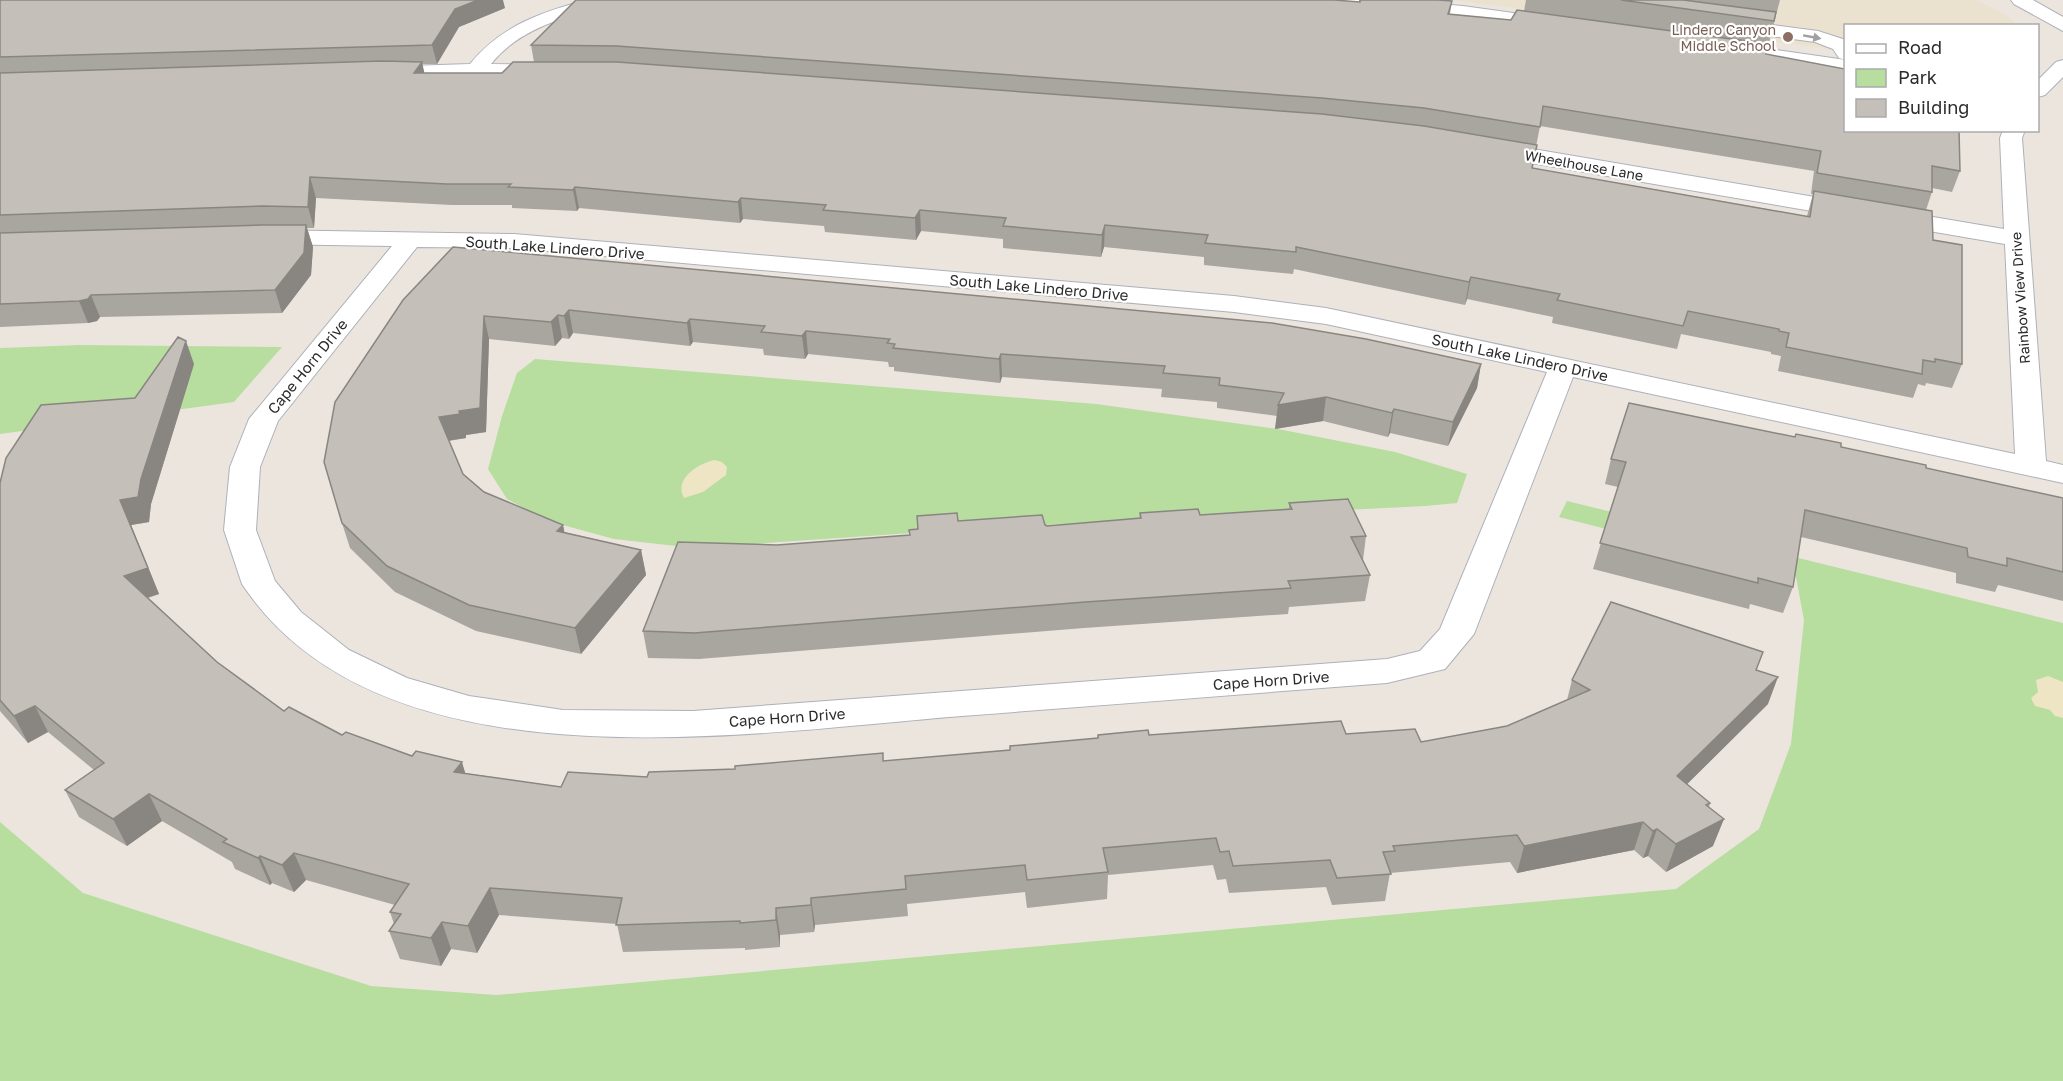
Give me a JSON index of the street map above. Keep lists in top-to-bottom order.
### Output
{
  "streets": {
    "street": [
      "Wheelhouse Lane",
      "South Lake Lindero Drive",
      "Rainbow View Drive",
      "Cape Horn Drive"
    ]
  },
  "crossings": [
    ["Wheelhouse Lane", "Rainbow View Drive"],
    ["South Lake Lindero Drive", "Rainbow View Drive"],
    ["South Lake Lindero Drive", "Cape Horn Drive"]
  ],
  "places": ["Lindero Canyon Middle School"],
  "legend": ["Road", "Park", "Building"]
}
